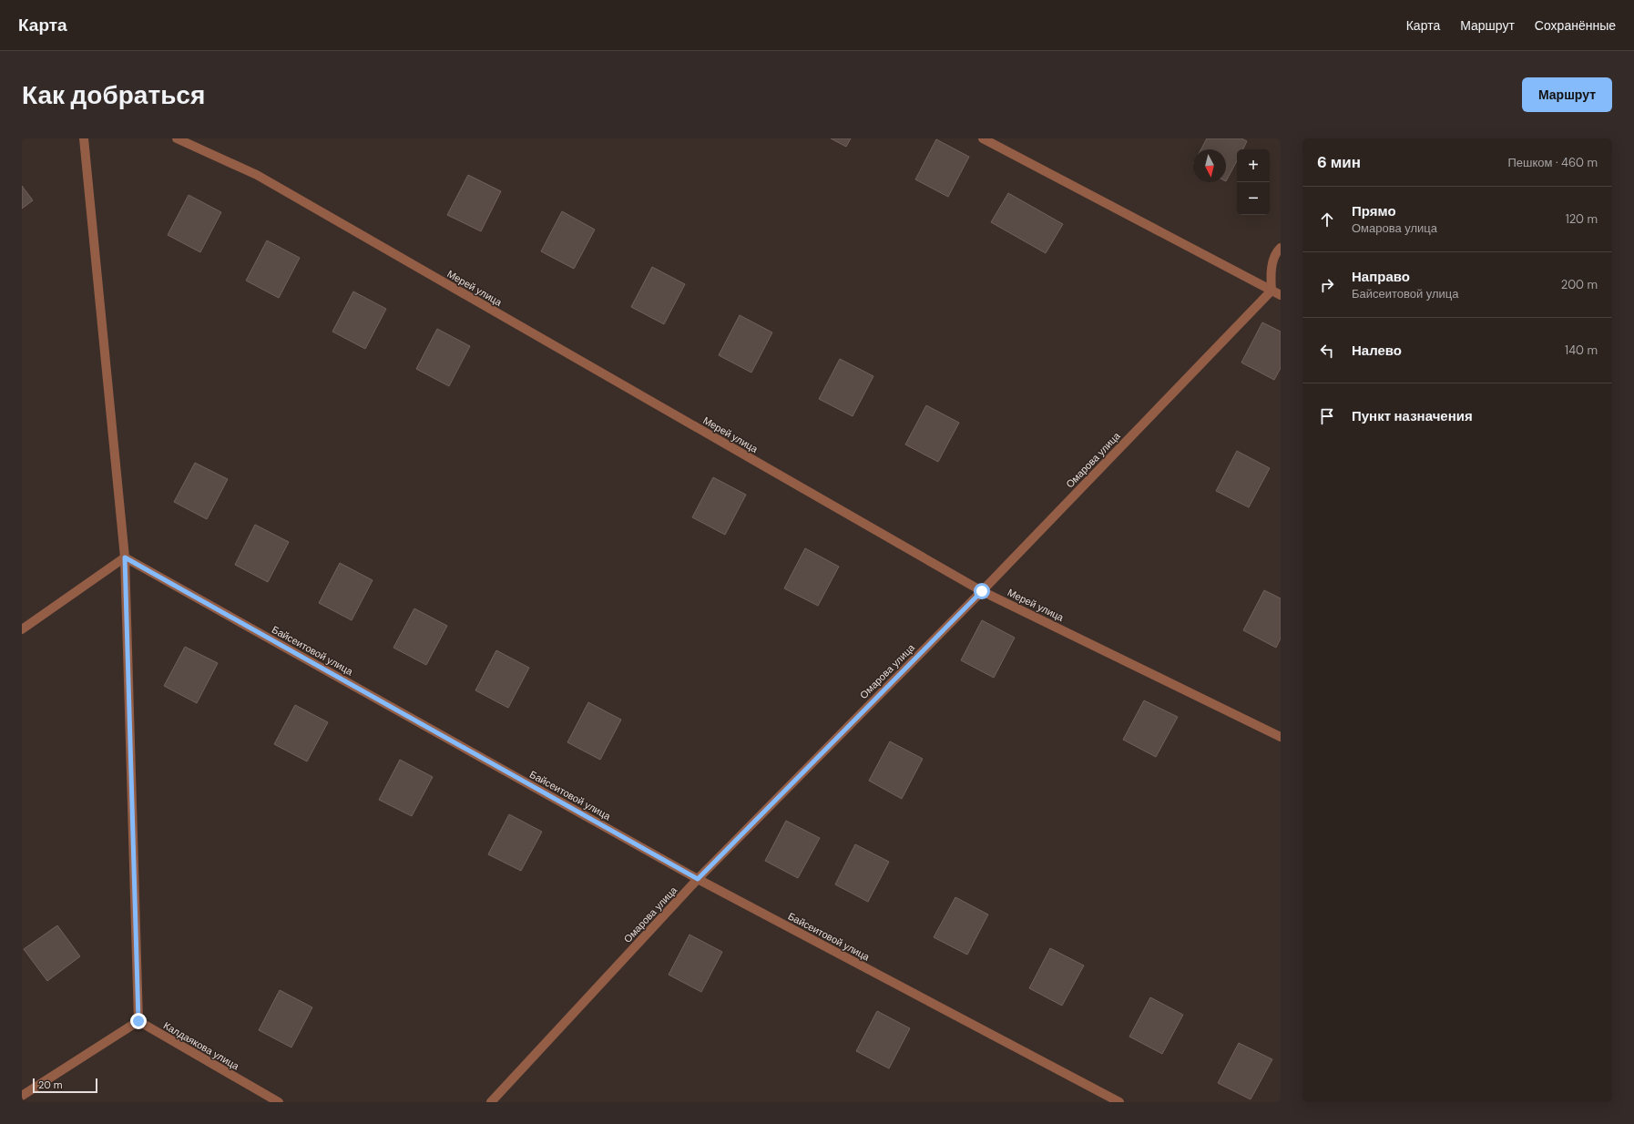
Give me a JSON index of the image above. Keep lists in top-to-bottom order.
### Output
{
  "streets": {
    "street": [
      "Мерей улица",
      "Омарова улица",
      "Байсеитовой улица",
      "Калдаякова улица"
    ]
  },
  "crossings": [
    ["Мерей улица", "Омарова улица"],
    ["Омарова улица", "Байсеитовой улица"]
  ],
  "scale_bar": "20 m",
  "north": "bottom",
  "page": {
    "header": "Карта",
    "nav": ["Карта", "Маршрут", "Сохранённые"],
    "buttons": "Маршрут",
    "title": "Как добраться",
    "heading": ["6 мин", "Пешком · 460 m"],
    "map_buttons": ["+", "−"],
    "list": [
      ["Прямо", "Омарова улица", "120 m"],
      ["Направо", "Байсеитовой улица", "200 m"],
      ["Налево", "140 m"],
      "Пункт назначения"
    ],
    "scale": "20 m"
  }
}
